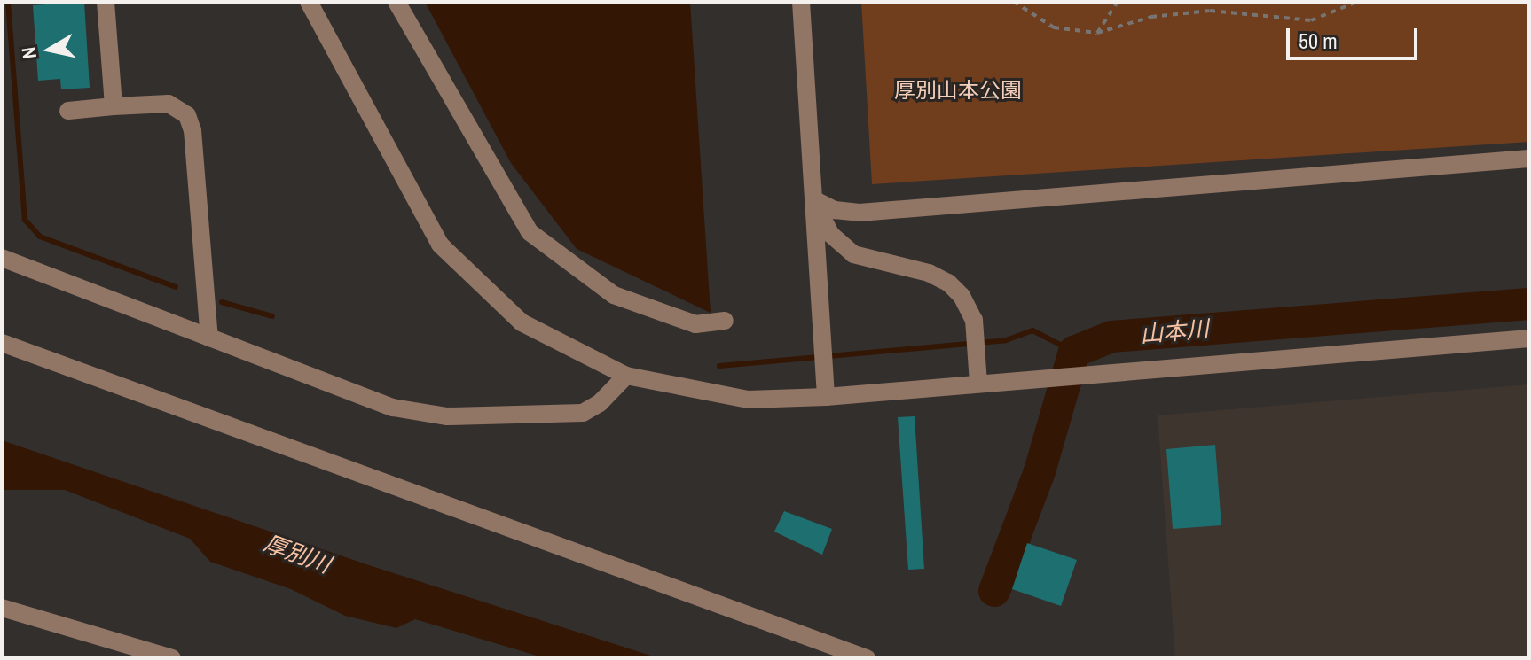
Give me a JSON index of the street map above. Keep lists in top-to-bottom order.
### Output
{
  "water": ["山本川", "厚別川"],
  "parks": ["厚別山本公園"],
  "scale_bar": "50 m",
  "north": "left"
}
